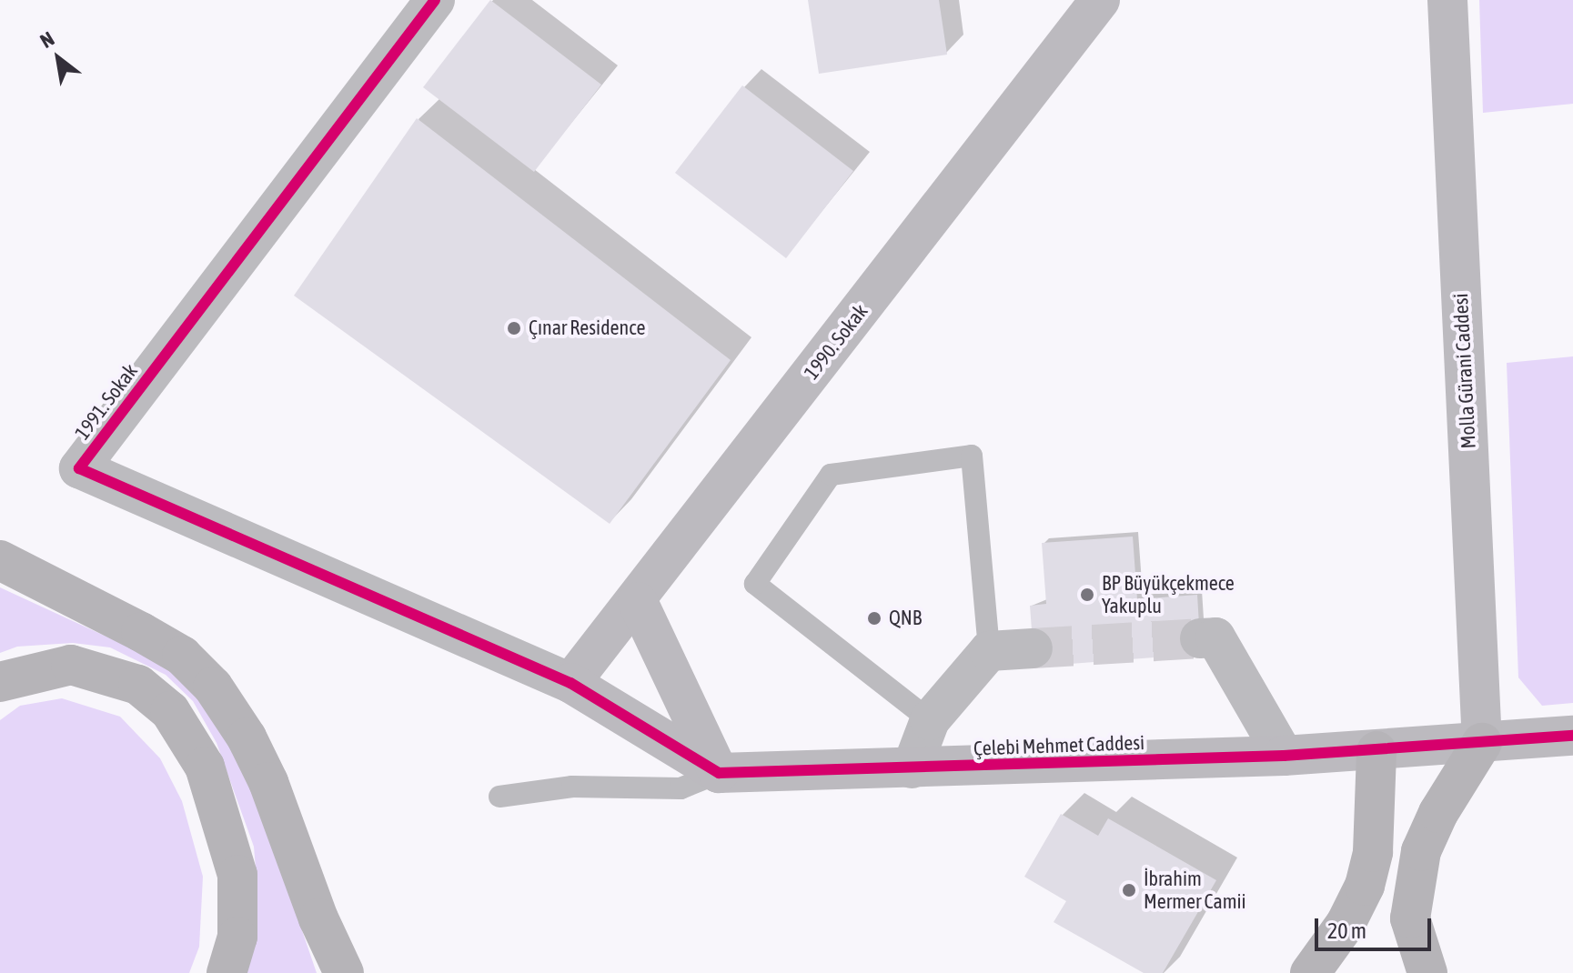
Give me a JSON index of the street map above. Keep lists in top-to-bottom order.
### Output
{
  "streets": {
    "main road": ["1990. Sokak", "Molla Gürani Caddesi", "Çelebi Mehmet Caddesi"],
    "street": ["1991. Sokak"]
  },
  "crossings": [
    ["1990. Sokak", "1991. Sokak"],
    ["Molla Gürani Caddesi", "Çelebi Mehmet Caddesi"]
  ],
  "places": [
    "Çınar Residence",
    "BP Büyükçekmece Yakuplu",
    "QNB",
    "İbrahim Mermer Camii"
  ],
  "scale_bar": "20 m",
  "north": "top left"
}
